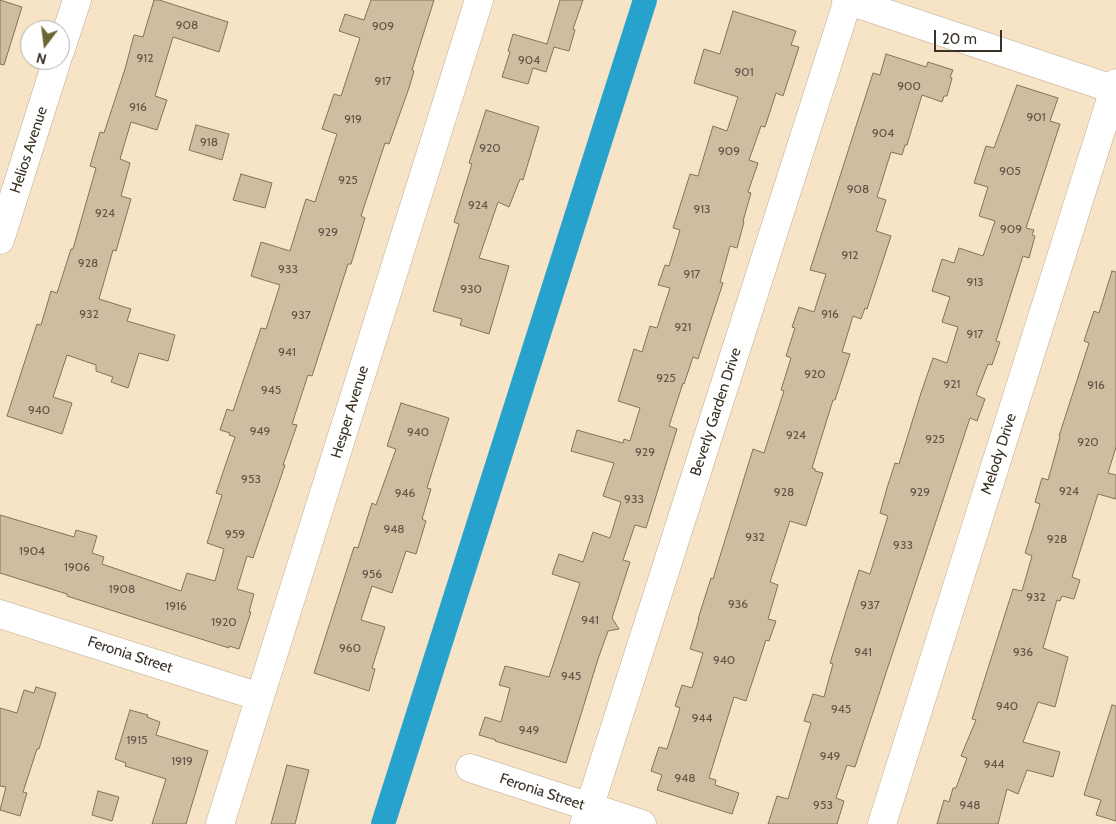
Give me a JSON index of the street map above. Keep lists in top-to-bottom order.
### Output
{
  "streets": {
    "street": [
      "Helios Avenue",
      "Hesper Avenue",
      "Beverly Garden Drive",
      "Melody Drive",
      "Feronia Street"
    ]
  },
  "crossings": [
    ["Hesper Avenue", "Feronia Street"],
    ["Beverly Garden Drive", "Feronia Street"]
  ],
  "house_numbers": [
    "908",
    "909",
    "912",
    "904",
    "901",
    "917",
    "900",
    "916",
    "901",
    "919",
    "904",
    "918",
    "920",
    "909",
    "905",
    "925",
    "908",
    "924",
    "913",
    "924",
    "909",
    "929",
    "912",
    "928",
    "933",
    "917",
    "913",
    "930",
    "932",
    "916",
    "937",
    "921",
    "917",
    "941",
    "920",
    "925",
    "921",
    "916",
    "945",
    "940",
    "949",
    "940",
    "924",
    "925",
    "920",
    "929",
    "953",
    "924",
    "928",
    "929",
    "946",
    "933",
    "948",
    "959",
    "932",
    "928",
    "933",
    "1904",
    "1906",
    "956",
    "1908",
    "932",
    "936",
    "937",
    "1916",
    "941",
    "1920",
    "960",
    "941",
    "936",
    "940",
    "945",
    "940",
    "945",
    "944",
    "949",
    "1915",
    "949",
    "1919",
    "944",
    "948",
    "953",
    "948"
  ],
  "scale_bar": "20 m",
  "north": "bottom"
}
